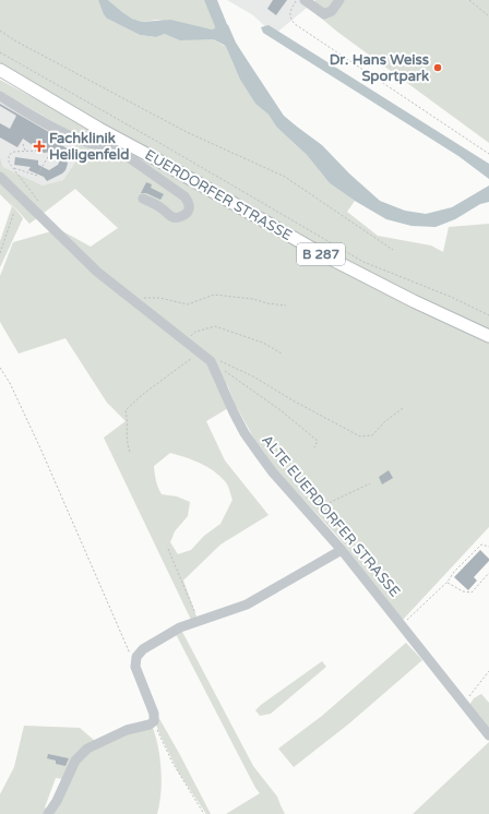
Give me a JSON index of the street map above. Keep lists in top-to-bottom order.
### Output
{
  "streets": {
    "main road": ["EUERDORFER STRASSE", "B 287"],
    "street": ["ALTE EUERDORFER STRASSE"]
  },
  "places": {
    "other": ["Dr. Hans Weiss Sportpark"],
    "health": ["Fachklinik Heiligenfeld"]
  }
}
